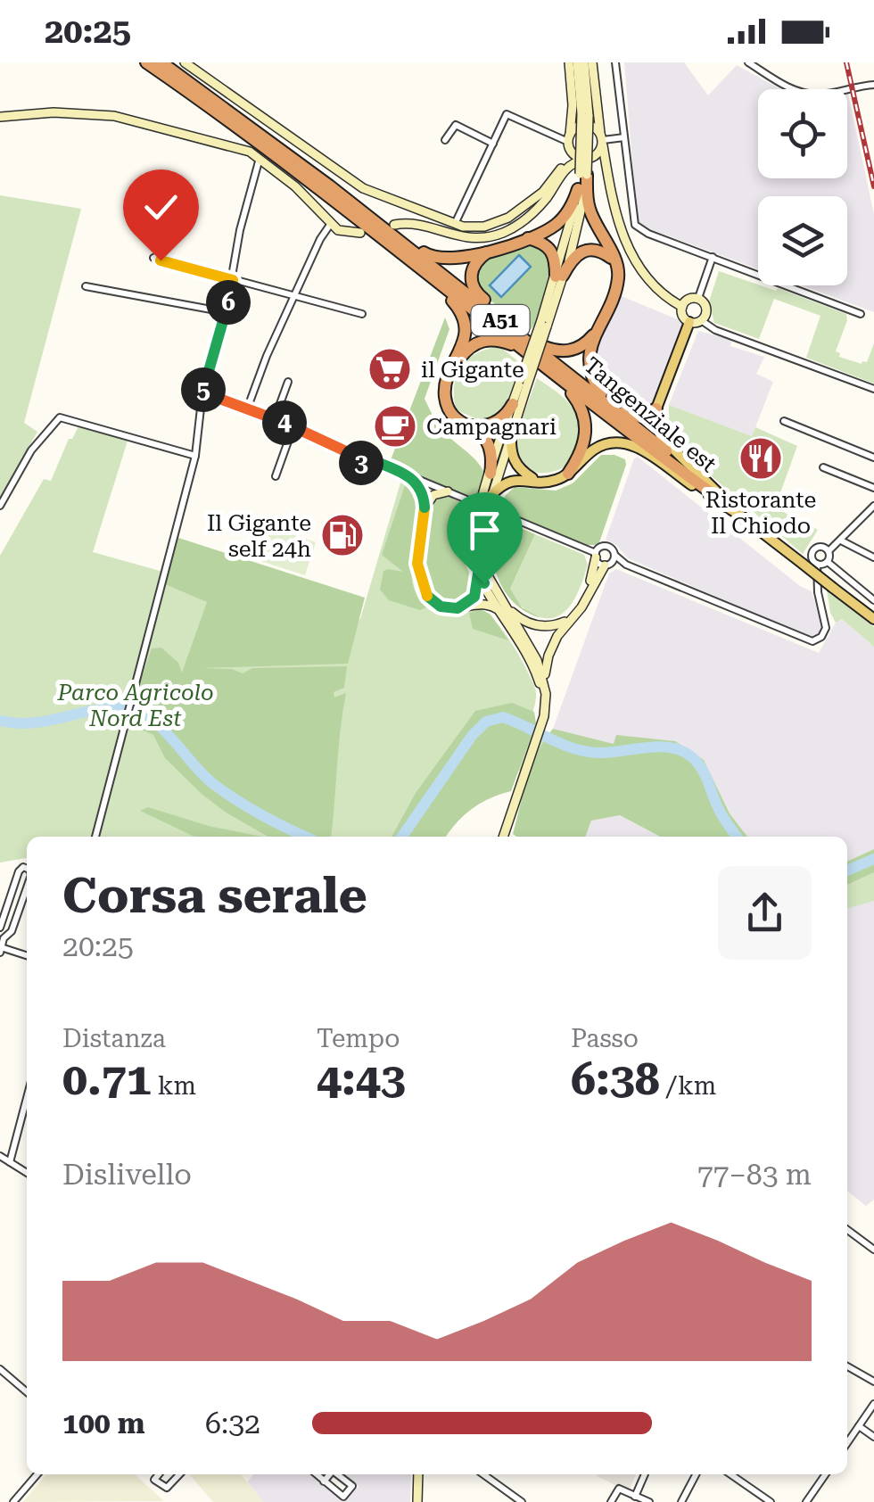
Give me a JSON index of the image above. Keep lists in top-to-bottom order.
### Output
{
  "streets": {
    "highway": ["A51", "Tangenziale est"]
  },
  "parks": ["Parco Agricolo Nord Est"],
  "places": {
    "supermarket": ["il Gigante"],
    "cafe": ["Campagnari"],
    "restaurant": ["Ristorante Il Chiodo"],
    "fuel station": ["Il Gigante self 24h"]
  },
  "page": {
    "status": "20:25",
    "pins": [
      "6",
      "5",
      "4",
      "3"
    ],
    "heading": ["Corsa serale", "20:25"],
    "stats": [
      ["Distanza", "0.71 km"],
      ["Tempo", "4:43"],
      ["Passo", "6:38 /km"]
    ],
    "chart": ["Dislivello", "77–83 m"],
    "list": [
      {
        "name": "100 m",
        "note": "6:32"
      }
    ]
  }
}
